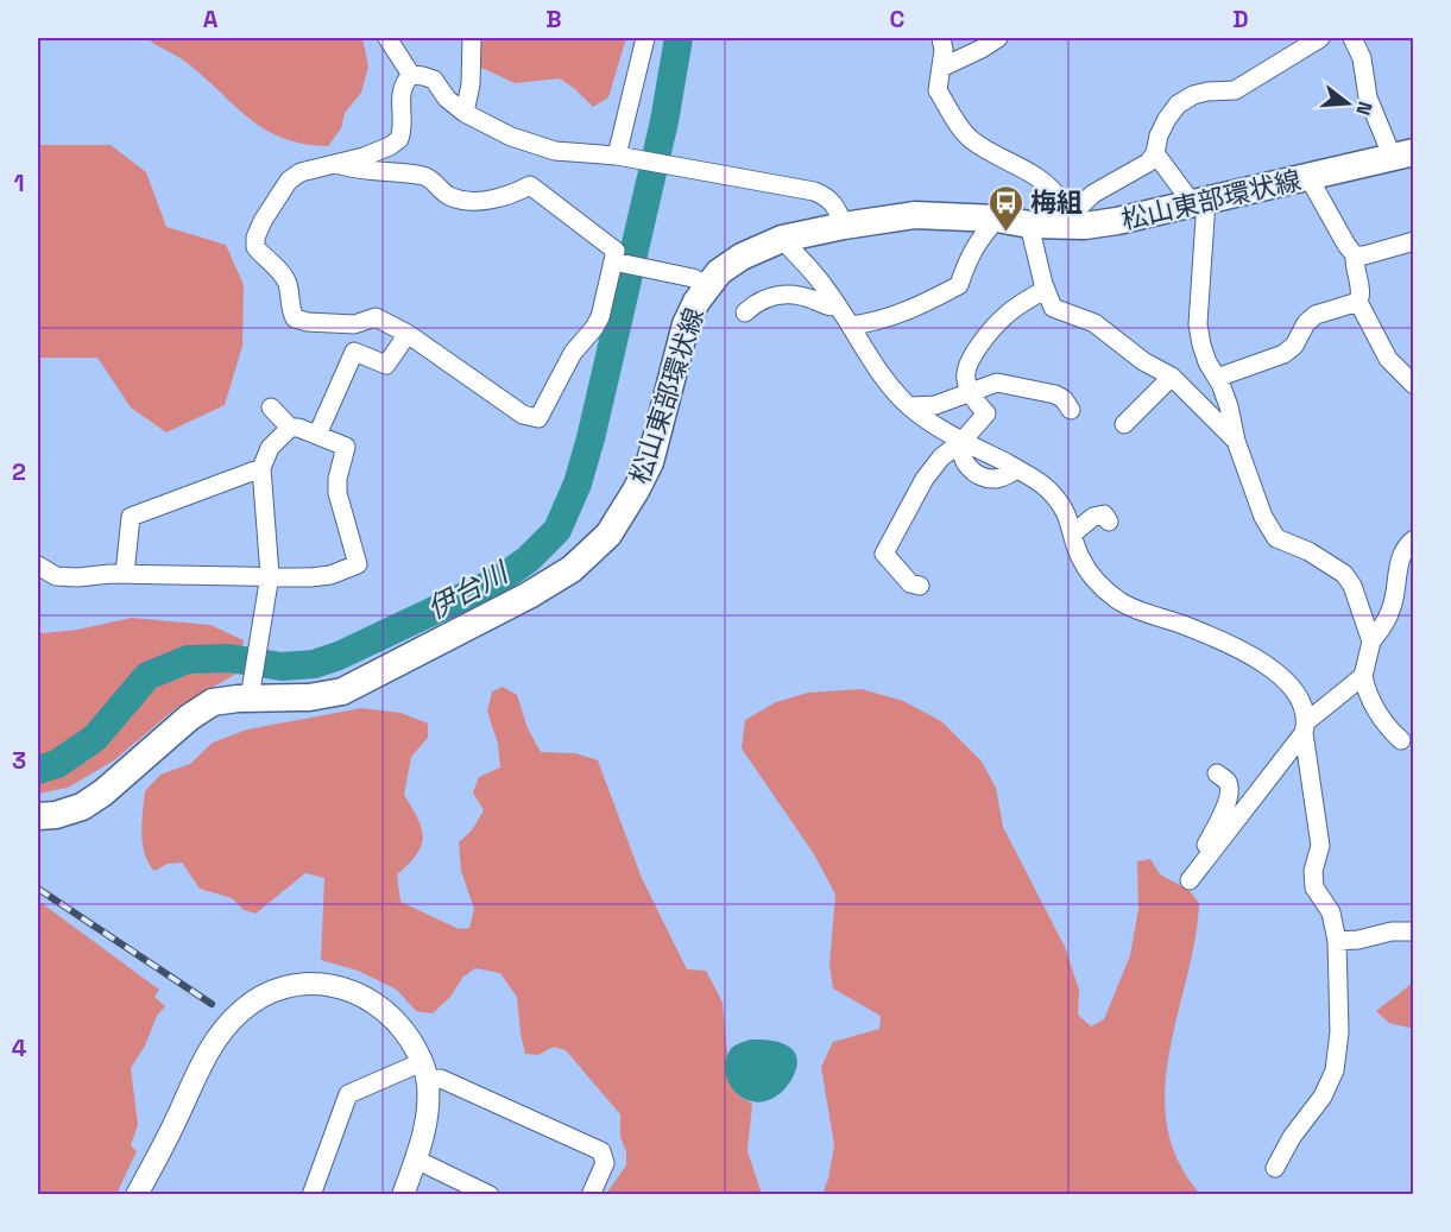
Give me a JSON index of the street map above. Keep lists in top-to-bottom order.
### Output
{
  "streets": {
    "main road": ["松山東部環状線"]
  },
  "water": ["伊台川"],
  "places": {
    "bus stop": ["梅組"]
  },
  "north": "right",
  "grid": {
    "columns": [
      "A",
      "B",
      "C",
      "D"
    ],
    "rows": [
      "1",
      "2",
      "3",
      "4"
    ]
  }
}
